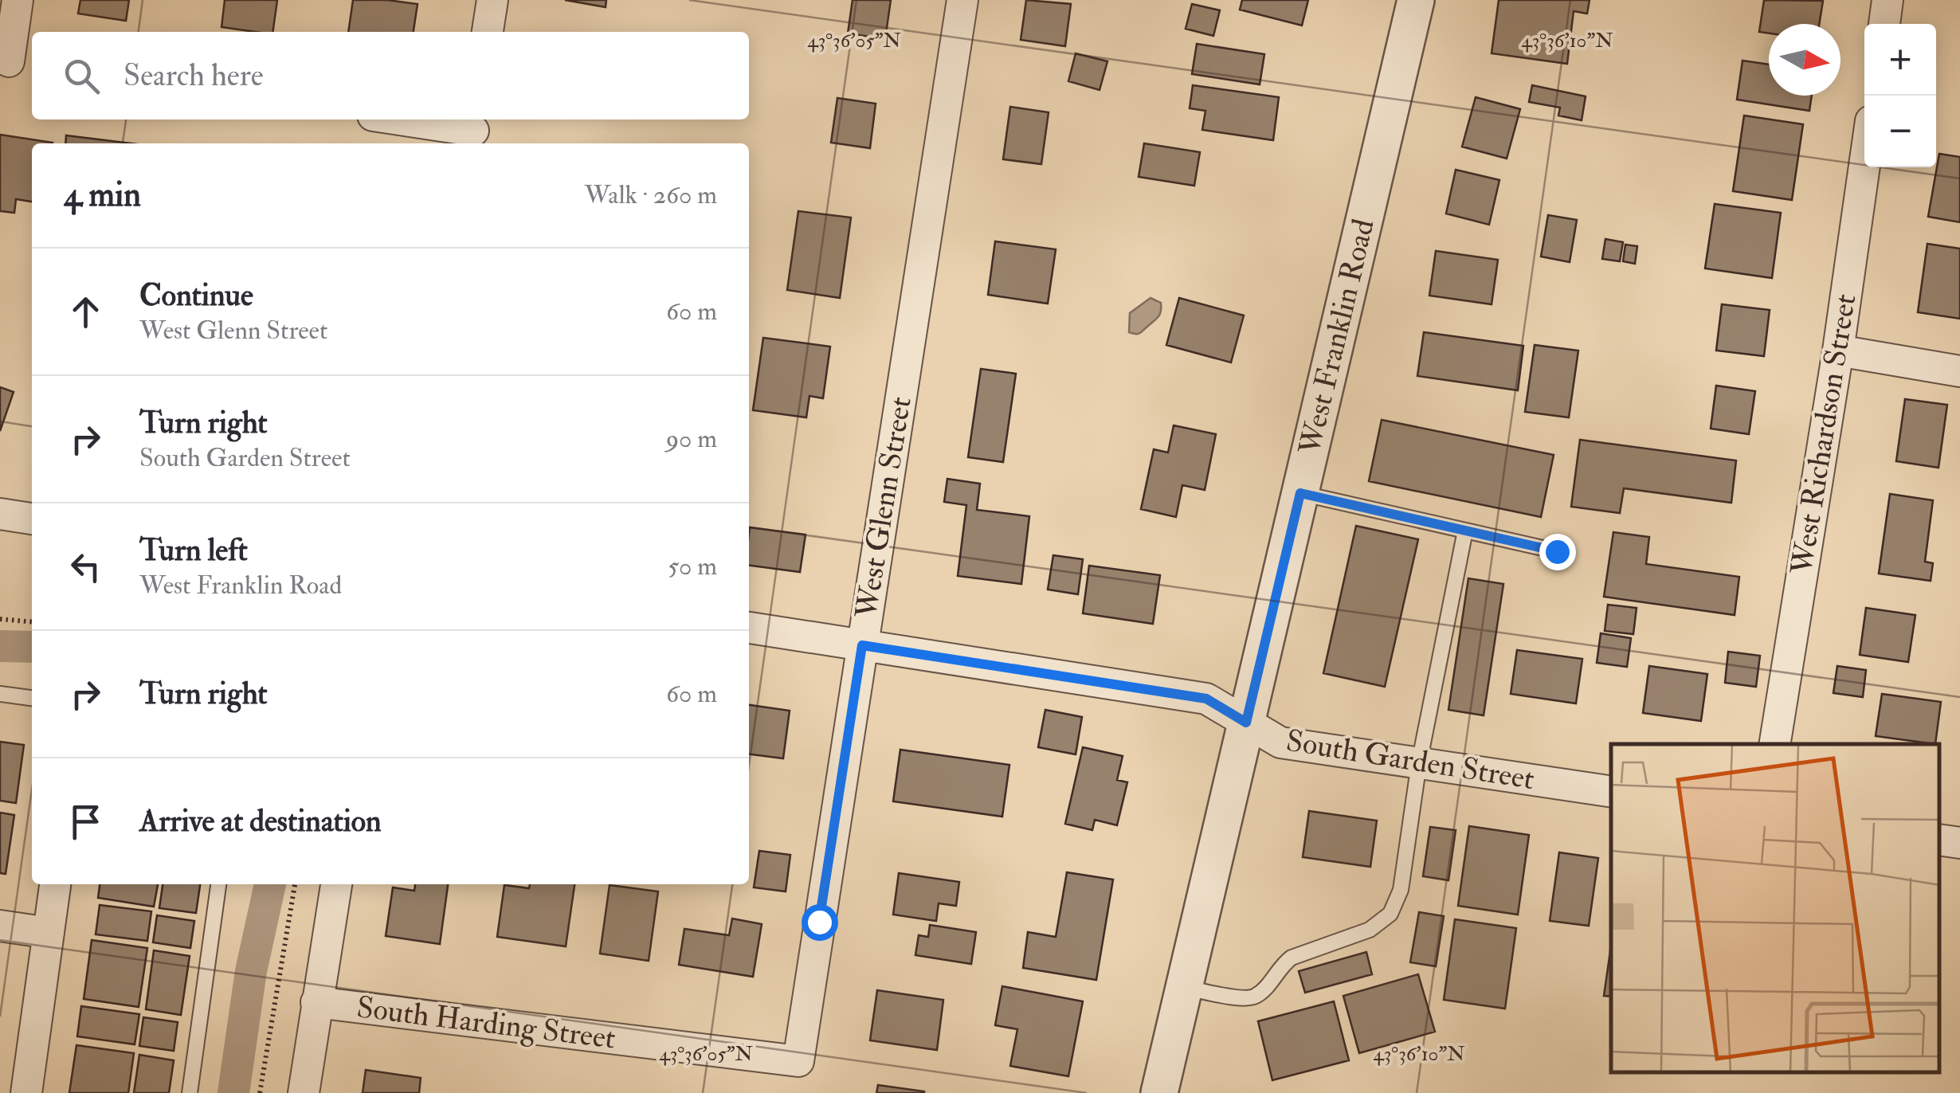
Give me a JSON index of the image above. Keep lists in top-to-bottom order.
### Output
{
  "streets": {
    "street": [
      "West Franklin Road",
      "West Richardson Street",
      "West Glenn Street",
      "South Garden Street",
      "South Harding Street"
    ]
  },
  "crossings": [
    ["West Franklin Road", "South Garden Street"],
    ["West Glenn Street", "South Garden Street"],
    ["West Glenn Street", "South Harding Street"]
  ],
  "north": "right",
  "page": {
    "map_buttons": ["+", "−"],
    "search": "Search here",
    "heading": ["4 min", "Walk · 260 m"],
    "list": [
      ["Continue", "West Glenn Street", "60 m"],
      ["Turn right", "South Garden Street", "90 m"],
      ["Turn left", "West Franklin Road", "50 m"],
      ["Turn right", "60 m"],
      "Arrive at destination"
    ]
  },
  "coordinates": ["43°36'05\"N", "43°36'10\"N"]
}
